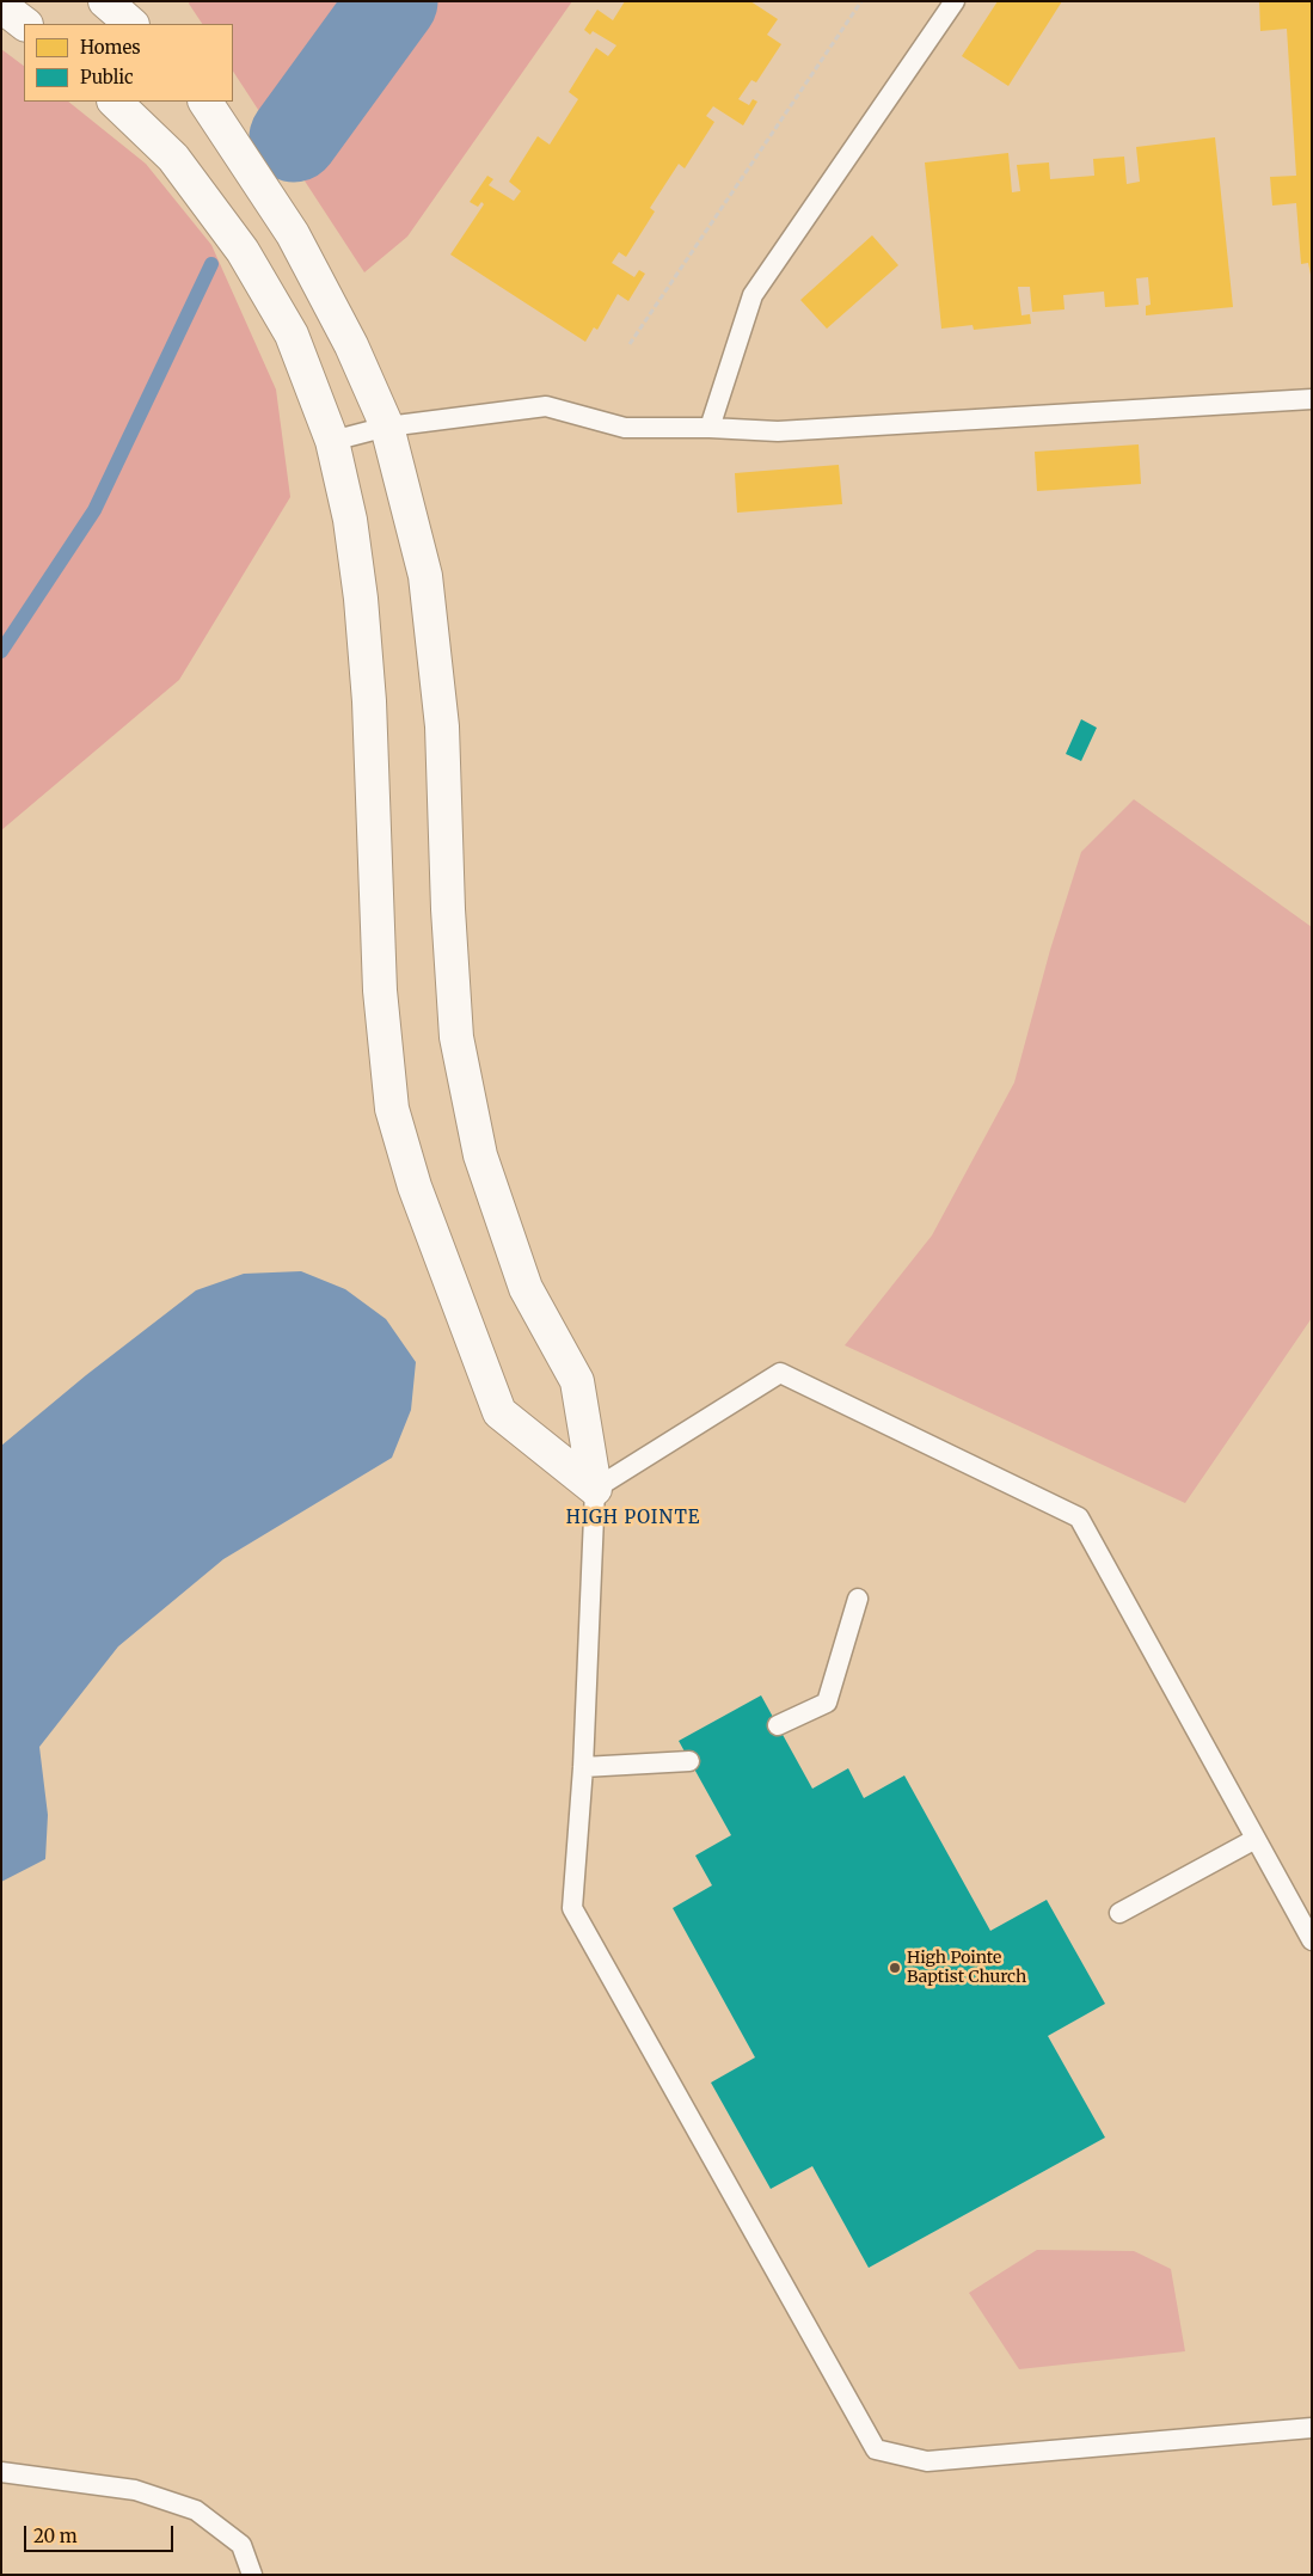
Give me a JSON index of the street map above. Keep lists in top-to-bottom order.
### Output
{
  "districts": ["HIGH POINTE"],
  "places": ["High Pointe Baptist Church"],
  "legend": ["Homes", "Public"],
  "scale_bar": "20 m"
}
